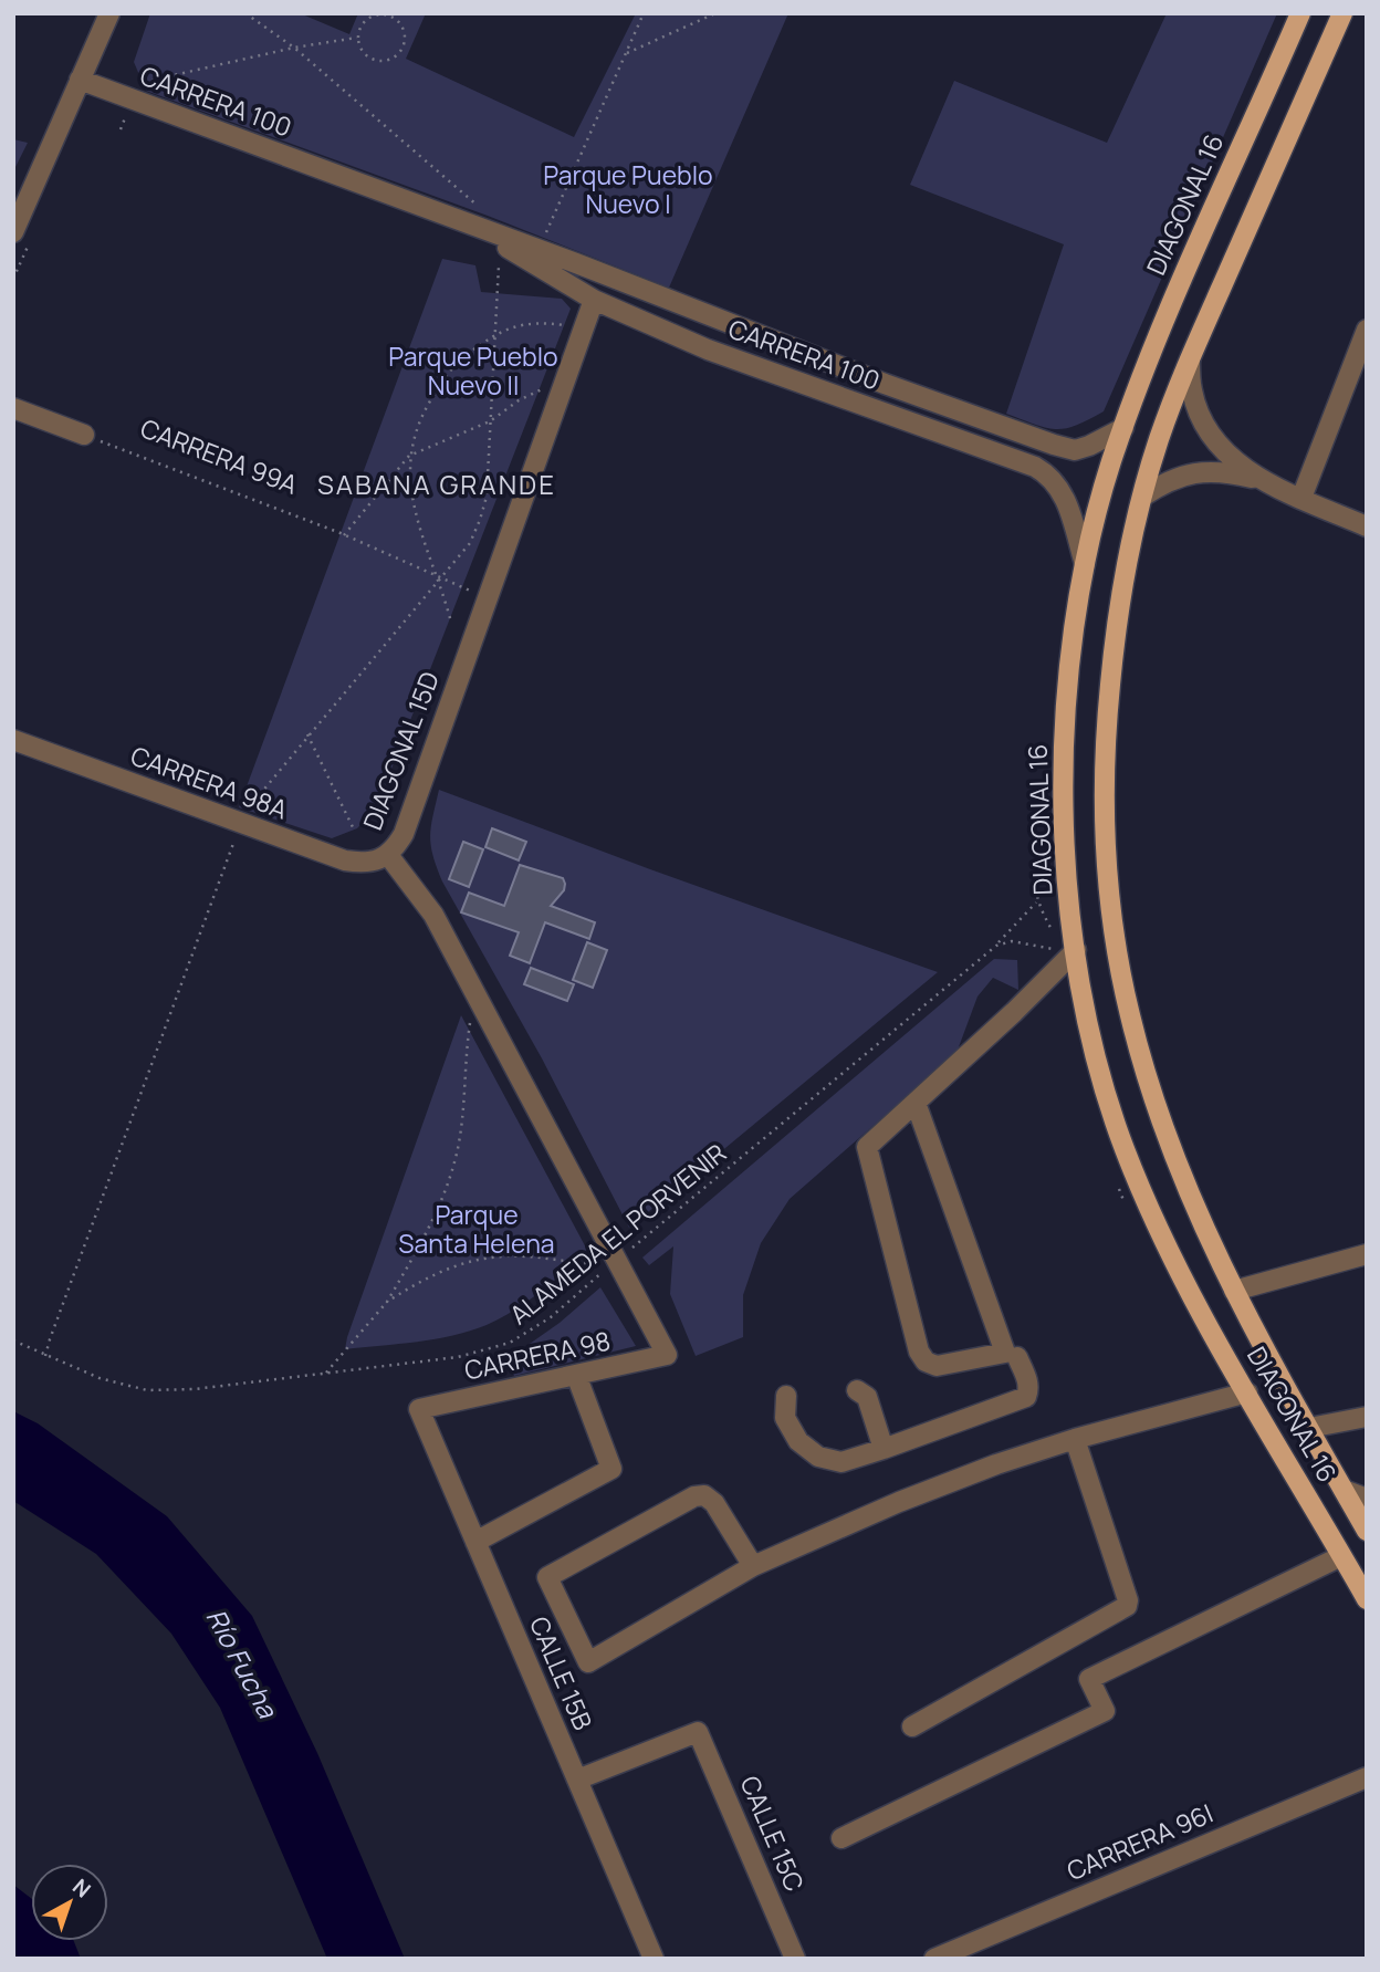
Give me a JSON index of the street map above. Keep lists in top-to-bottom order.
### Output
{
  "streets": {
    "main road": ["DIAGONAL 16"],
    "street": [
      "CARRERA 100",
      "DIAGONAL 15D",
      "CARRERA 98A",
      "CARRERA 98",
      "CALLE 15B",
      "CALLE 15C",
      "CARRERA 96I"
    ],
    "path": ["CARRERA 99A", "ALAMEDA EL PORVENIR"]
  },
  "crossings": [
    ["CARRERA 100", "DIAGONAL 16"],
    ["CARRERA 100", "DIAGONAL 15D"],
    ["CARRERA 99A", "DIAGONAL 15D"],
    ["DIAGONAL 15D", "CARRERA 98A"],
    ["DIAGONAL 15D", "ALAMEDA EL PORVENIR"],
    ["DIAGONAL 15D", "CARRERA 98"],
    ["CARRERA 98", "CALLE 15B"],
    ["CALLE 15B", "CALLE 15C"]
  ],
  "districts": ["SABANA GRANDE"],
  "water": ["Río Fucha"],
  "parks": ["Parque Pueblo Nuevo I", "Parque Pueblo Nuevo II", "Parque Santa Helena"],
  "north": "top right"
}
